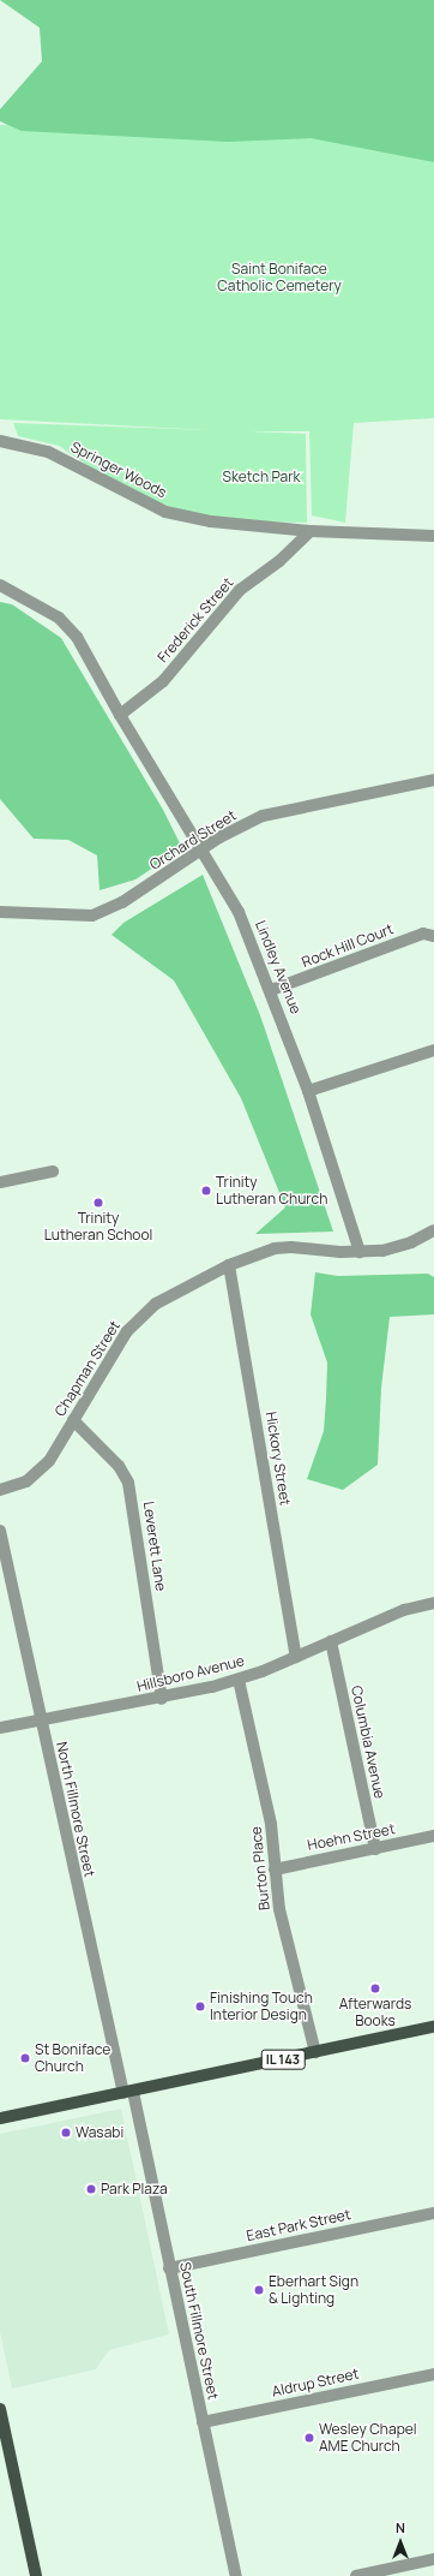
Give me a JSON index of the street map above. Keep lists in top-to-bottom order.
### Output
{
  "streets": {
    "main road": ["IL 143"],
    "street": [
      "Springer Woods",
      "Frederick Street",
      "Orchard Street",
      "Rock Hill Court",
      "Lindley Avenue",
      "Chapman Street",
      "Hickory Street",
      "Leverett Lane",
      "Hillsboro Avenue",
      "Columbia Avenue",
      "North Fillmore Street",
      "Hoehn Street",
      "Burton Place",
      "East Park Street",
      "South Fillmore Street",
      "Aldrup Street"
    ]
  },
  "crossings": [
    ["Springer Woods", "Frederick Street"],
    ["Frederick Street", "Lindley Avenue"],
    ["Orchard Street", "Lindley Avenue"],
    ["Rock Hill Court", "Lindley Avenue"],
    ["Lindley Avenue", "Chapman Street"],
    ["Chapman Street", "Hickory Street"],
    ["Chapman Street", "Leverett Lane"],
    ["Hickory Street", "Hillsboro Avenue"],
    ["Leverett Lane", "Hillsboro Avenue"],
    ["Hillsboro Avenue", "Columbia Avenue"],
    ["Hillsboro Avenue", "North Fillmore Street"],
    ["Hillsboro Avenue", "Burton Place"],
    ["Columbia Avenue", "Hoehn Street"],
    ["North Fillmore Street", "IL 143"],
    ["North Fillmore Street", "South Fillmore Street"],
    ["Hoehn Street", "Burton Place"],
    ["Burton Place", "IL 143"],
    ["IL 143", "South Fillmore Street"],
    ["East Park Street", "South Fillmore Street"],
    ["South Fillmore Street", "Aldrup Street"]
  ],
  "parks": ["Saint Boniface Catholic Cemetery", "Sketch Park"],
  "places": [
    "Trinity Lutheran Church",
    "Trinity Lutheran School",
    "Afterwards Books",
    "Finishing Touch Interior Design",
    "St Boniface Church",
    "Wasabi",
    "Park Plaza",
    "Eberhart Sign & Lighting",
    "Wesley Chapel AME Church"
  ],
  "north": "top"
}
